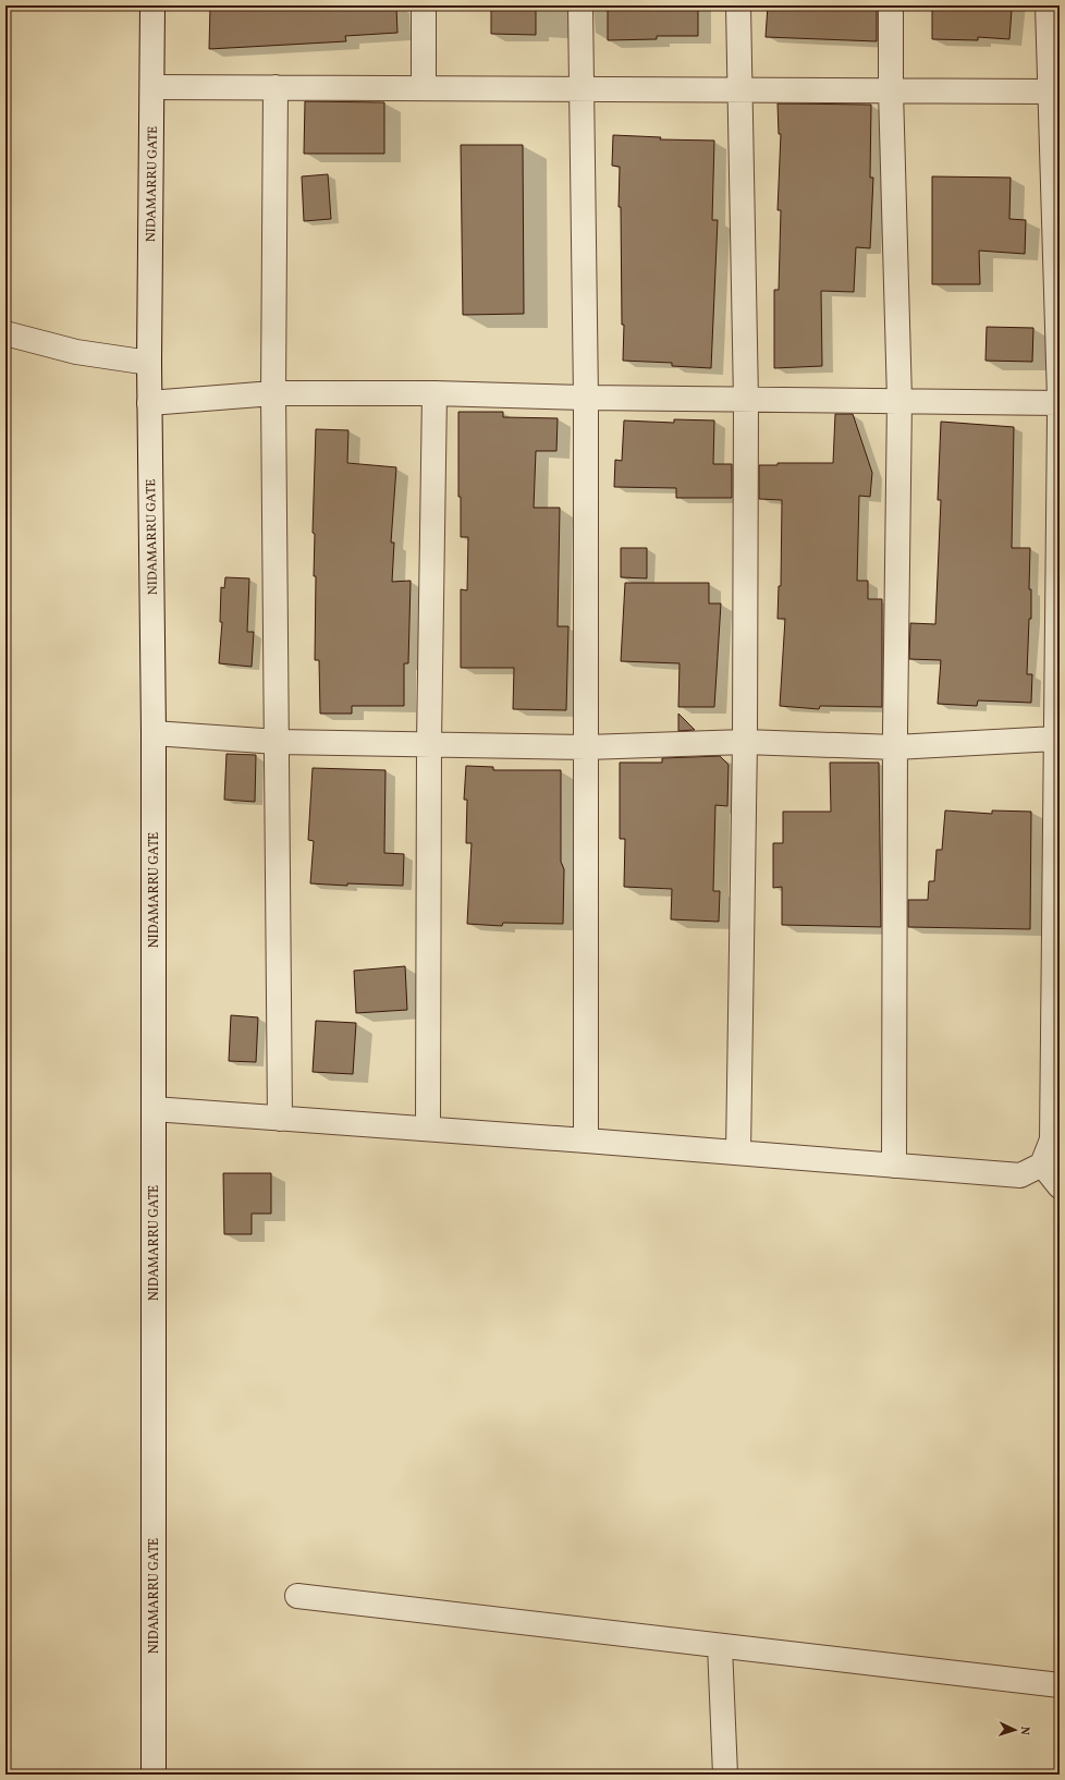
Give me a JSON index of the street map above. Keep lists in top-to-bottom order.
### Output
{
  "streets": {
    "street": ["NIDAMARRU GATE"]
  },
  "north": "right"
}
